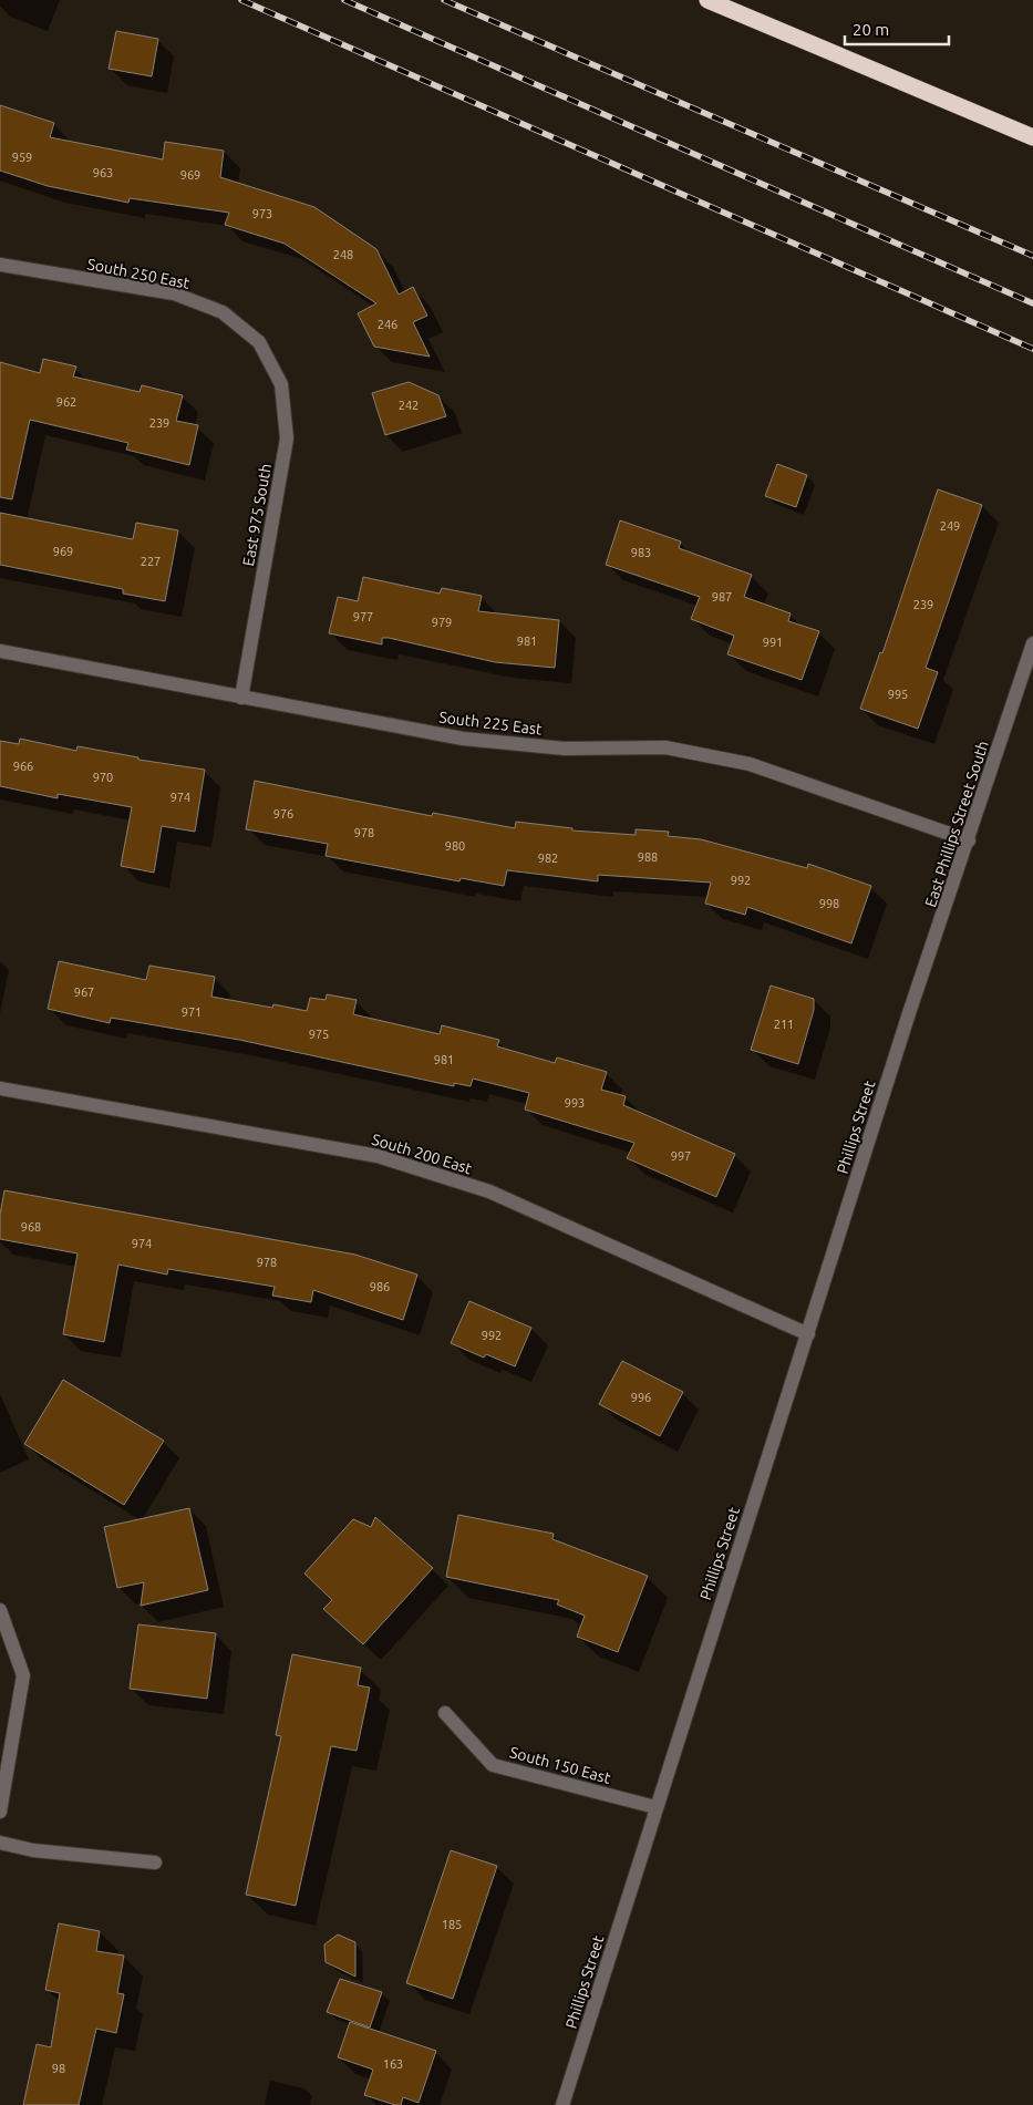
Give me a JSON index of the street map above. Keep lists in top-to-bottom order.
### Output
{
  "streets": {
    "street": [
      "South 250 East",
      "East 975 South",
      "South 225 East",
      "East Phillips Street South",
      "Phillips Street",
      "South 200 East",
      "South 150 East"
    ]
  },
  "crossings": [
    ["South 250 East", "East 975 South"],
    ["East 975 South", "South 225 East"],
    ["South 225 East", "East Phillips Street South"],
    ["East Phillips Street South", "Phillips Street"],
    ["Phillips Street", "South 200 East"],
    ["Phillips Street", "South 150 East"]
  ],
  "house_numbers": [
    "959",
    "963",
    "969",
    "973",
    "248",
    "246",
    "962",
    "242",
    "239",
    "249",
    "969",
    "983",
    "227",
    "987",
    "239",
    "977",
    "979",
    "981",
    "991",
    "995",
    "966",
    "970",
    "974",
    "976",
    "978",
    "980",
    "988",
    "982",
    "992",
    "998",
    "967",
    "971",
    "211",
    "975",
    "981",
    "993",
    "997",
    "968",
    "974",
    "978",
    "986",
    "992",
    "996",
    "185",
    "163",
    "98"
  ],
  "scale_bar": "20 m"
}
